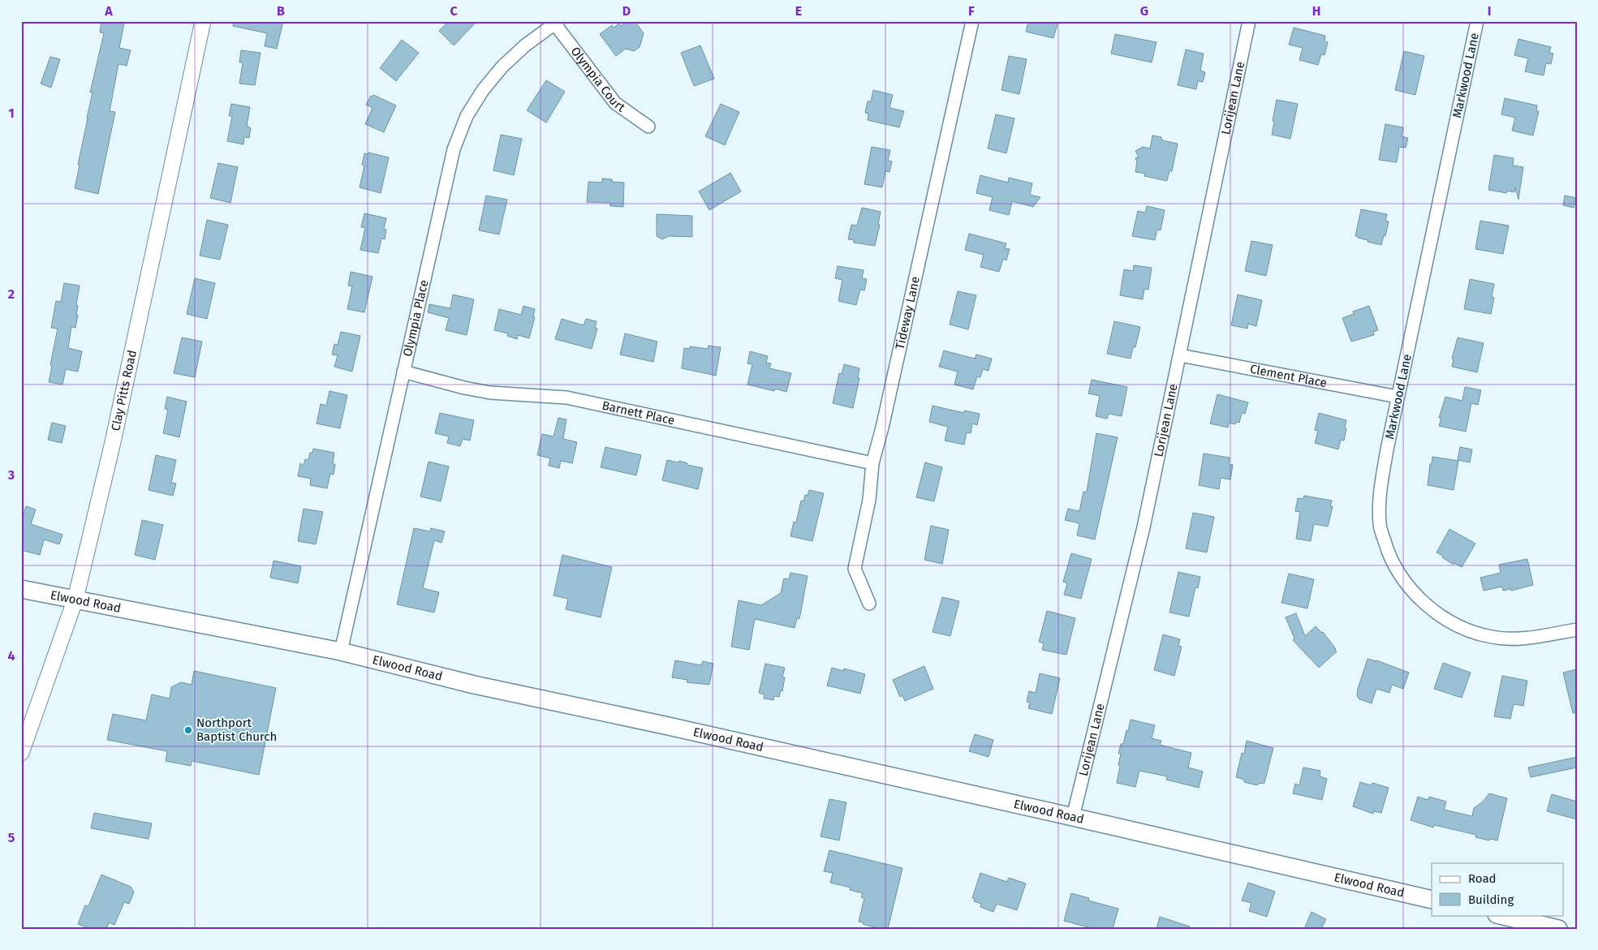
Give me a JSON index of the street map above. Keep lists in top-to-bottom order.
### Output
{
  "streets": {
    "main road": ["Elwood Road"],
    "street": [
      "Markwood Lane",
      "Olympia Court",
      "Lorijean Lane",
      "Tideway Lane",
      "Olympia Place",
      "Clement Place",
      "Clay Pitts Road",
      "Barnett Place"
    ]
  },
  "crossings": [
    ["Markwood Lane", "Clement Place"],
    ["Olympia Court", "Olympia Place"],
    ["Lorijean Lane", "Clement Place"],
    ["Lorijean Lane", "Elwood Road"],
    ["Tideway Lane", "Barnett Place"],
    ["Olympia Place", "Barnett Place"],
    ["Olympia Place", "Elwood Road"],
    ["Clay Pitts Road", "Elwood Road"]
  ],
  "places": ["Northport Baptist Church"],
  "legend": ["Road", "Building"],
  "grid": {
    "columns": [
      "A",
      "B",
      "C",
      "D",
      "E",
      "F",
      "G",
      "H",
      "I"
    ],
    "rows": [
      "1",
      "2",
      "3",
      "4",
      "5"
    ]
  }
}
